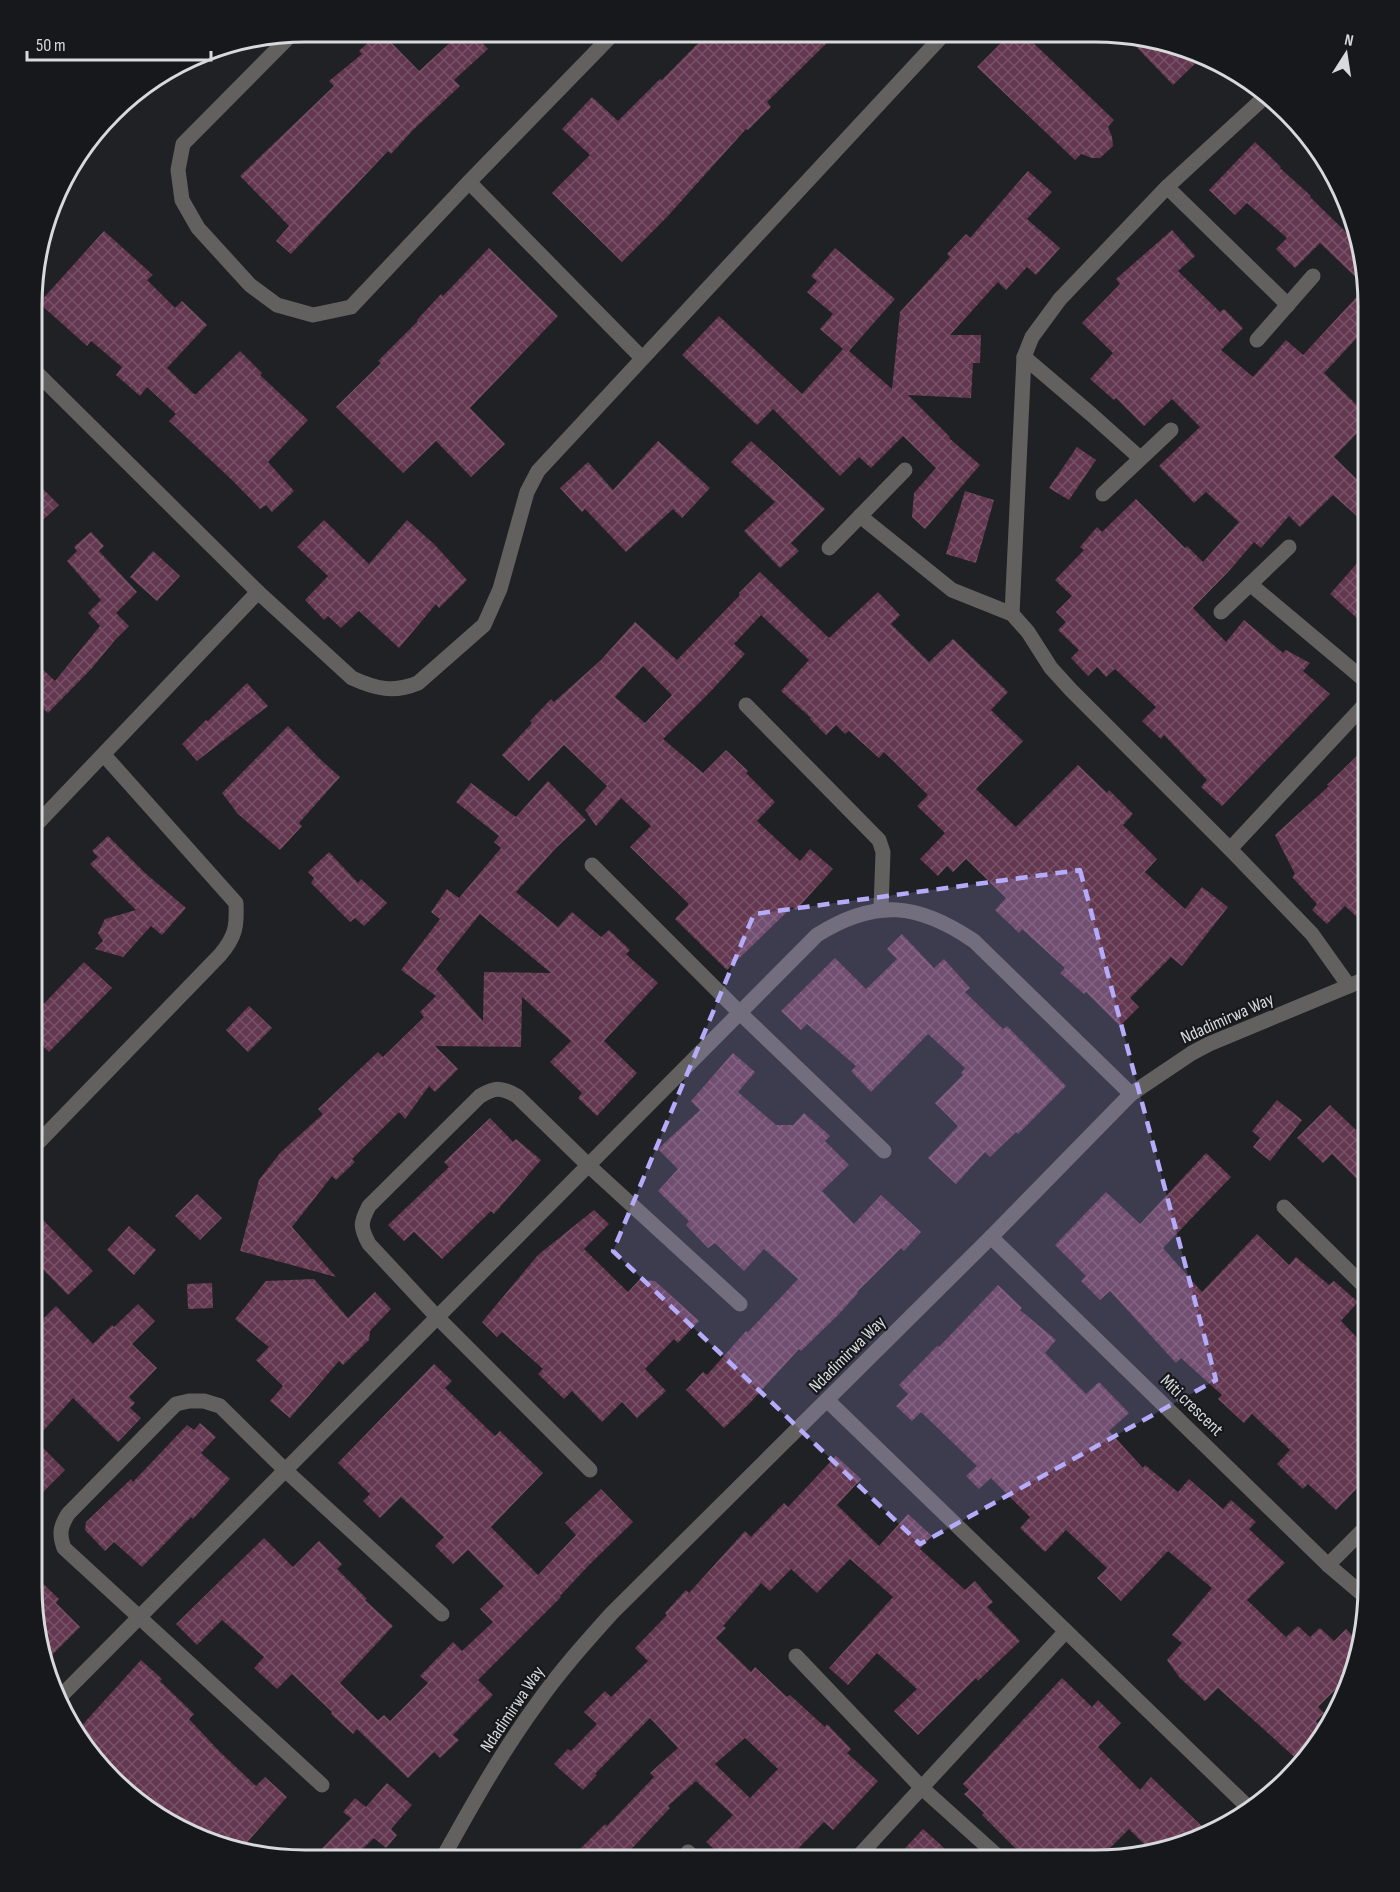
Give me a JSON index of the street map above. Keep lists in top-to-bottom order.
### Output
{
  "streets": {
    "street": ["Ndadimirwa Way", "Miti crescent"]
  },
  "crossings": [
    ["Ndadimirwa Way", "Miti crescent"]
  ],
  "scale_bar": "50 m",
  "north": "top"
}
